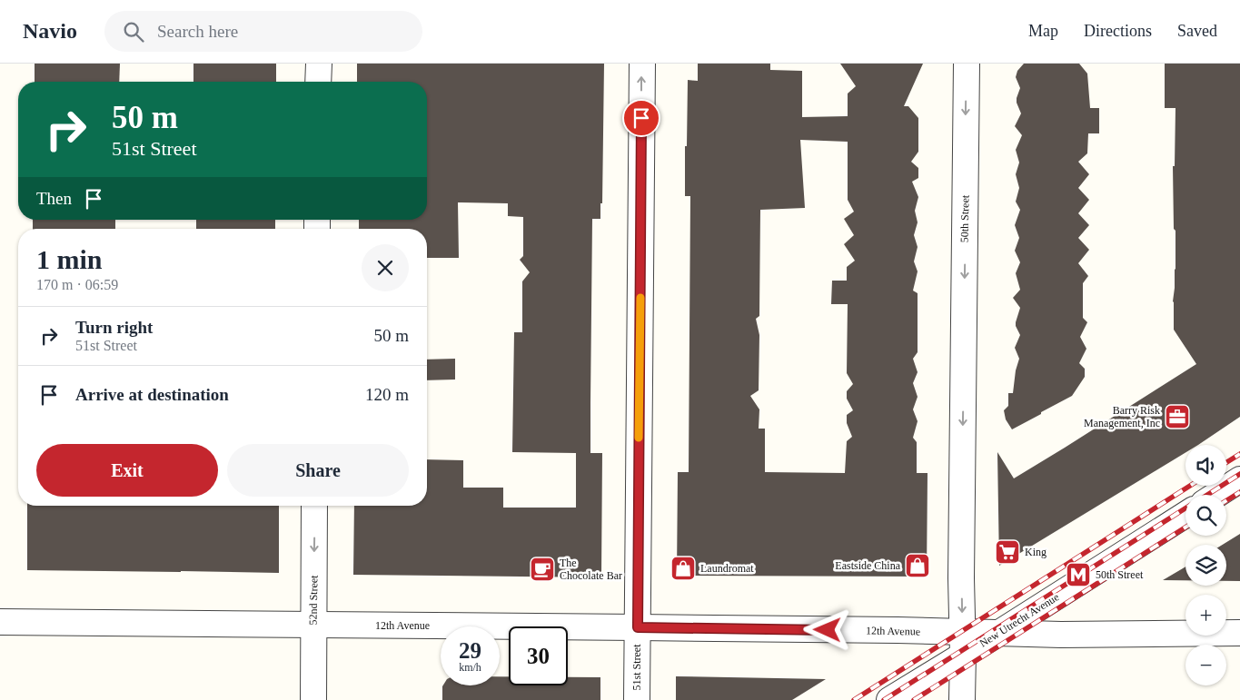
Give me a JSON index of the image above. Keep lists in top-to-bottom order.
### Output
{
  "streets": {
    "street": [
      "50th Street",
      "52nd Street",
      "New Utrecht Avenue",
      "12th Avenue",
      "51st Street"
    ]
  },
  "crossings": [
    ["50th Street", "New Utrecht Avenue"],
    ["50th Street", "12th Avenue"],
    ["52nd Street", "12th Avenue"],
    ["New Utrecht Avenue", "12th Avenue"],
    ["12th Avenue", "51st Street"]
  ],
  "one_way": ["50th Street", "52nd Street", "51st Street"],
  "places": {
    "office": ["Barry Risk Management, Inc"],
    "supermarket": ["King"],
    "shop": ["Eastside China", "Laundromat"],
    "cafe": ["The Chocolate Bar"],
    "metro station": ["50th Street"]
  },
  "page": {
    "header": "Navio",
    "search": "Search here",
    "nav": ["Map", "Directions", "Saved"],
    "turn": ["50 m", "51st Street"],
    "then": "Then",
    "heading": ["1 min", "170 m · 06:59"],
    "list": [
      {
        "name": "Turn right",
        "note": "51st Street",
        "value": "50 m"
      },
      {
        "name": "Arrive at destination",
        "value": "120 m"
      }
    ],
    "buttons": ["Exit", "Share"],
    "map_buttons": ["+", "−"],
    "speed": "29 km/h",
    "limit": "30"
  }
}
